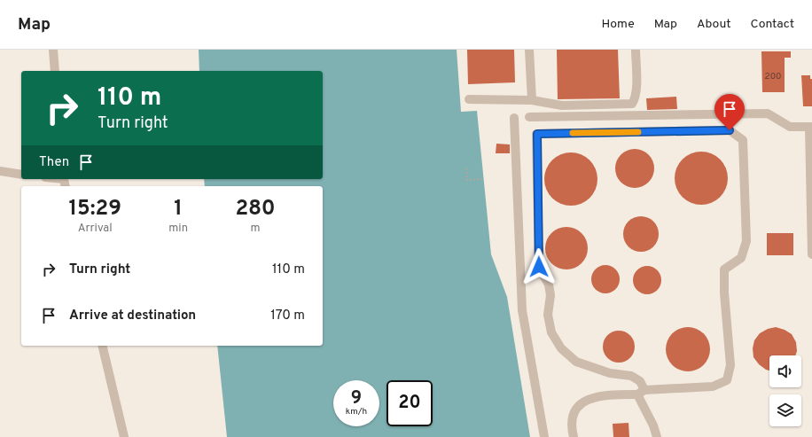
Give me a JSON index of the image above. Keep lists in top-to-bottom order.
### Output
{
  "house_numbers": ["200"],
  "page": {
    "header": "Map",
    "nav": [
      "Home",
      "Map",
      "About",
      "Contact"
    ],
    "turn": ["110 m", "Turn right"],
    "then": "Then",
    "eta": [
      "15:29",
      "Arrival",
      "1",
      "min",
      "280",
      "m"
    ],
    "list": [
      {
        "name": "Turn right",
        "value": "110 m"
      },
      {
        "name": "Arrive at destination",
        "value": "170 m"
      }
    ],
    "speed": "9 km/h",
    "limit": "20"
  }
}
